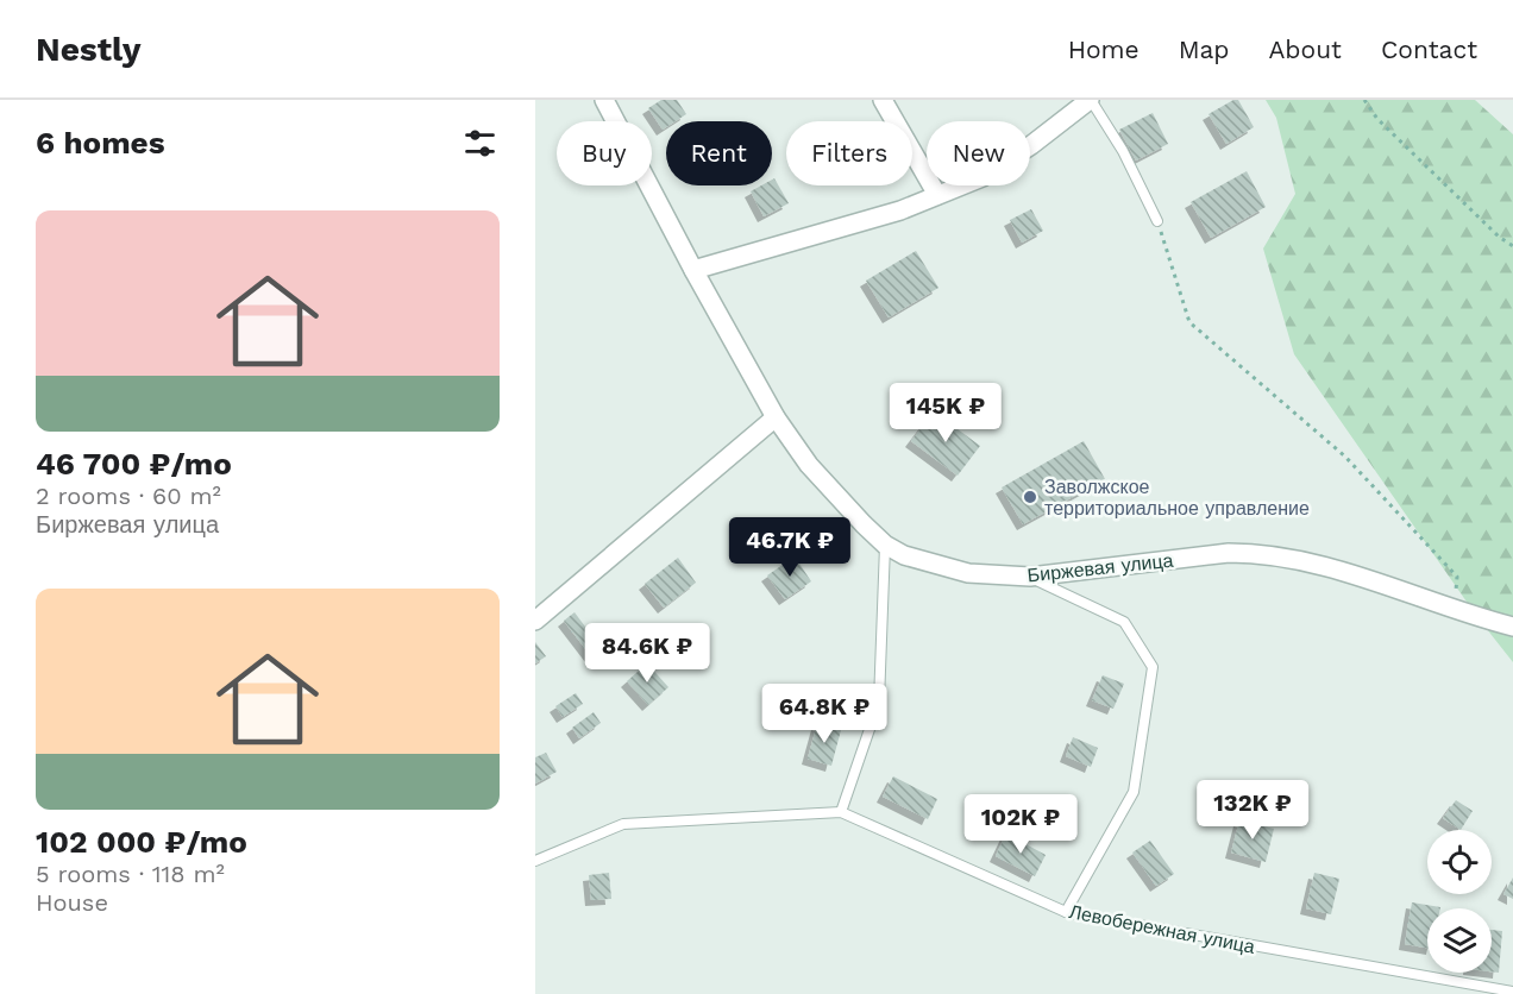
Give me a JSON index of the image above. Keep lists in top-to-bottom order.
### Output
{
  "streets": {
    "street": ["Биржевая улица"],
    "lane": ["Левобережная улица"]
  },
  "places": ["Заволжское территориальное управление"],
  "page": {
    "header": "Nestly",
    "nav": [
      "Home",
      "Map",
      "About",
      "Contact"
    ],
    "heading": "6 homes",
    "chip": [
      "Buy",
      "Rent",
      "Filters",
      "New"
    ],
    "list": [
      {
        "name": "46 700 ₽/mo",
        "note": "2 rooms · 60 m² · Биржевая улица"
      },
      {
        "name": "102 000 ₽/mo",
        "note": "5 rooms · 118 m² · House"
      }
    ],
    "price": [
      "145K ₽",
      "46.7K ₽",
      "84.6K ₽",
      "64.8K ₽",
      "132K ₽",
      "102K ₽"
    ]
  }
}
